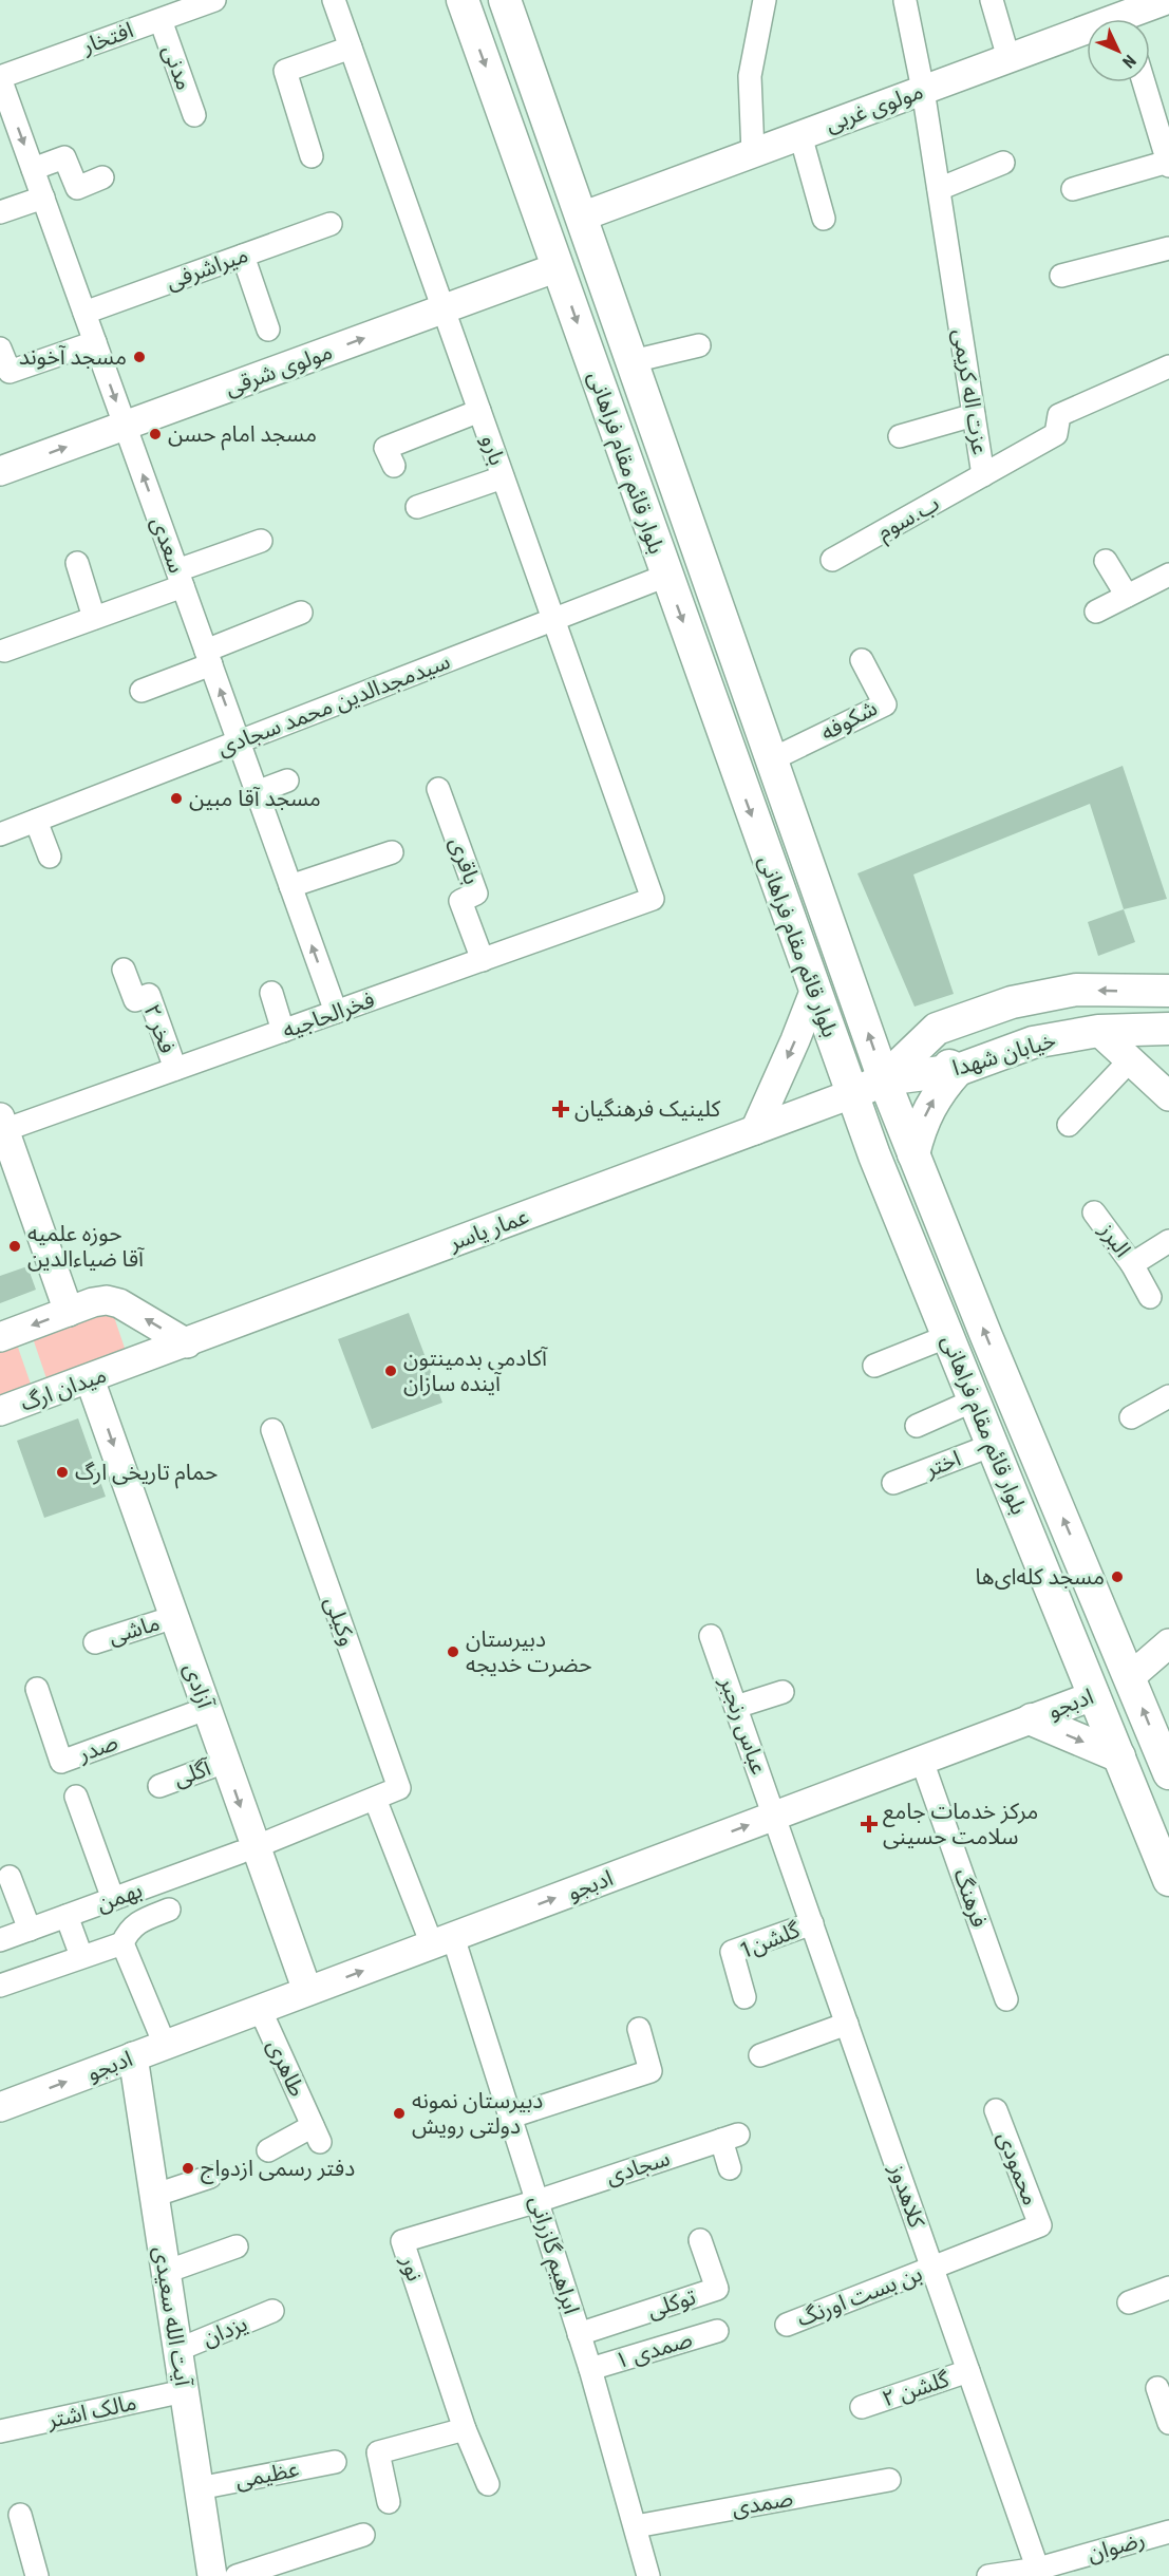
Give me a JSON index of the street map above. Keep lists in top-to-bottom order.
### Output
{
  "streets": {
    "main road": ["بلوار قائم مقام فراهانی", "خیابان شهدا", "ادبجو"],
    "street": [
      "افتخار",
      "مدنی",
      "مولوی غربی",
      "میراشرفی",
      "مولوی شرقی",
      "عزت اله کریمی",
      "بارو",
      "ب.سوم",
      "سعدی",
      "سیدمجدالدین محمد سجادی",
      "شکوفه",
      "باقری",
      "فخرالحاجیه",
      "فخر ۲",
      "عمار یاسر",
      "البرز",
      "میدان ارگ",
      "اختر",
      "وکیلی",
      "ماشی",
      "آزادی",
      "عباس رنجبر",
      "صدر",
      "آگلی",
      "بهمن",
      "فرهنگ",
      "گلشن1",
      "طاهری",
      "سجادی",
      "محمودی",
      "کلاهدوز",
      "ابراهیم گازرانی",
      "نور",
      "بن بست اورنگ",
      "توکلی",
      "آیت الله سعیدی",
      "یزدان",
      "صمدی ۱",
      "گلشن ۲",
      "مالک اشتر",
      "عظیمی",
      "صمدی",
      "رضوان"
    ]
  },
  "crossings": [
    ["افتخار", "مدنی"],
    ["افتخار", "سعدی"],
    ["مولوی غربی", "عزت اله کریمی"],
    ["مولوی غربی", "بلوار قائم مقام فراهانی"],
    ["میراشرفی", "سعدی"],
    ["مولوی شرقی", "بارو"],
    ["مولوی شرقی", "بلوار قائم مقام فراهانی"],
    ["مولوی شرقی", "سعدی"],
    ["عزت اله کریمی", "ب.سوم"],
    ["بارو", "سیدمجدالدین محمد سجادی"],
    ["بارو", "فخرالحاجیه"],
    ["بلوار قائم مقام فراهانی", "سیدمجدالدین محمد سجادی"],
    ["بلوار قائم مقام فراهانی", "شکوفه"],
    ["بلوار قائم مقام فراهانی", "خیابان شهدا"],
    ["بلوار قائم مقام فراهانی", "عمار یاسر"],
    ["بلوار قائم مقام فراهانی", "اختر"],
    ["بلوار قائم مقام فراهانی", "ادبجو"],
    ["سعدی", "سیدمجدالدین محمد سجادی"],
    ["سعدی", "فخرالحاجیه"],
    ["باقری", "فخرالحاجیه"],
    ["فخرالحاجیه", "فخر ۲"],
    ["عمار یاسر", "میدان ارگ"],
    ["میدان ارگ", "آزادی"],
    ["وکیلی", "آزادی"],
    ["وکیلی", "بهمن"],
    ["ماشی", "آزادی"],
    ["آزادی", "ادبجو"],
    ["آزادی", "صدر"],
    ["آزادی", "آگلی"],
    ["آزادی", "بهمن"],
    ["ادبجو", "عباس رنجبر"],
    ["ادبجو", "فرهنگ"],
    ["ادبجو", "طاهری"],
    ["ادبجو", "کلاهدوز"],
    ["ادبجو", "ابراهیم گازرانی"],
    ["ادبجو", "آیت الله سعیدی"],
    ["عباس رنجبر", "کلاهدوز"],
    ["گلشن1", "کلاهدوز"],
    ["سجادی", "ابراهیم گازرانی"],
    ["سجادی", "نور"],
    ["محمودی", "کلاهدوز"],
    ["محمودی", "بن بست اورنگ"],
    ["کلاهدوز", "بن بست اورنگ"],
    ["کلاهدوز", "گلشن ۲"],
    ["کلاهدوز", "رضوان"],
    ["ابراهیم گازرانی", "نور"],
    ["ابراهیم گازرانی", "توکلی"],
    ["ابراهیم گازرانی", "صمدی ۱"],
    ["ابراهیم گازرانی", "صمدی"],
    ["آیت الله سعیدی", "یزدان"],
    ["آیت الله سعیدی", "مالک اشتر"],
    ["آیت الله سعیدی", "عظیمی"]
  ],
  "places": {
    "other": [
      "مسجد آخوند",
      "مسجد امام حسن",
      "مسجد آقا مبین",
      "حوزه علمیه آقا ضیاءالدین",
      "آکادمی بدمینتون آینده سازان",
      "حمام تاریخی ارگ",
      "مسجد کله‌ای‌ها",
      "دبیرستان حضرت خدیجه",
      "دبیرستان نمونه دولتی رویش",
      "دفتر رسمی ازدواج"
    ],
    "health": ["کلینیک فرهنگیان", "مرکز خدمات جامع سلامت حسینی"]
  },
  "north": "bottom right"
}
